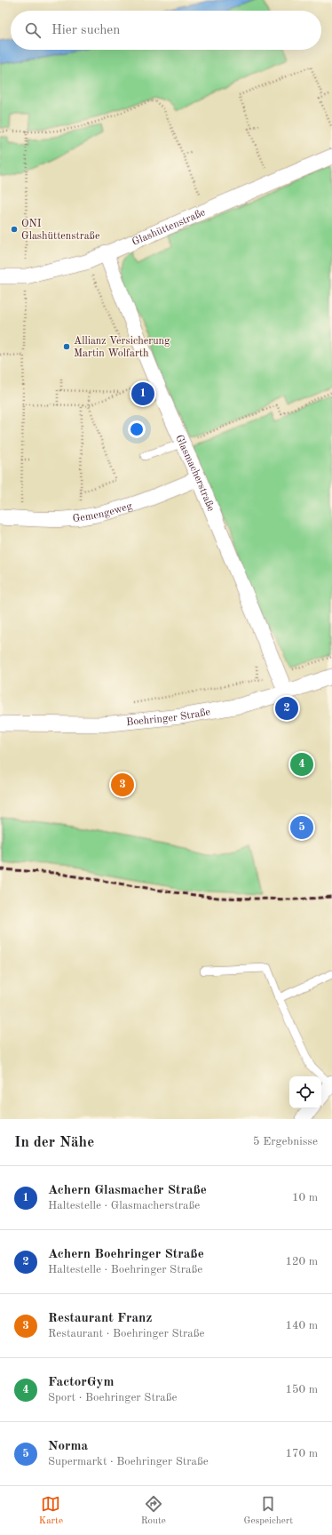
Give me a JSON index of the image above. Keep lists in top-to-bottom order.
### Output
{
  "streets": {
    "street": [
      "Glashüttenstraße",
      "Glasmacherstraße",
      "Gemengeweg",
      "Boehringer Straße"
    ]
  },
  "crossings": [
    ["Glashüttenstraße", "Glasmacherstraße"],
    ["Glasmacherstraße", "Gemengeweg"],
    ["Glasmacherstraße", "Boehringer Straße"]
  ],
  "places": ["ONI Glashüttenstraße", "Allianz Versicherung Martin Wolfarth"],
  "page": {
    "search": "Hier suchen",
    "pins": [
      "1",
      "2",
      "4",
      "3",
      "5"
    ],
    "heading": ["In der Nähe", "5 Ergebnisse"],
    "list": [
      {
        "mark": "1",
        "name": "Achern Glasmacher Straße",
        "note": "Haltestelle · Glasmacherstraße",
        "value": "10 m"
      },
      {
        "mark": "2",
        "name": "Achern Boehringer Straße",
        "note": "Haltestelle · Boehringer Straße",
        "value": "120 m"
      },
      {
        "mark": "3",
        "name": "Restaurant Franz",
        "note": "Restaurant · Boehringer Straße",
        "value": "140 m"
      },
      {
        "mark": "4",
        "name": "FactorGym",
        "note": "Sport · Boehringer Straße",
        "value": "150 m"
      },
      {
        "mark": "5",
        "name": "Norma",
        "note": "Supermarkt · Boehringer Straße",
        "value": "170 m"
      }
    ],
    "nav": ["Karte", "Route", "Gespeichert"]
  }
}
